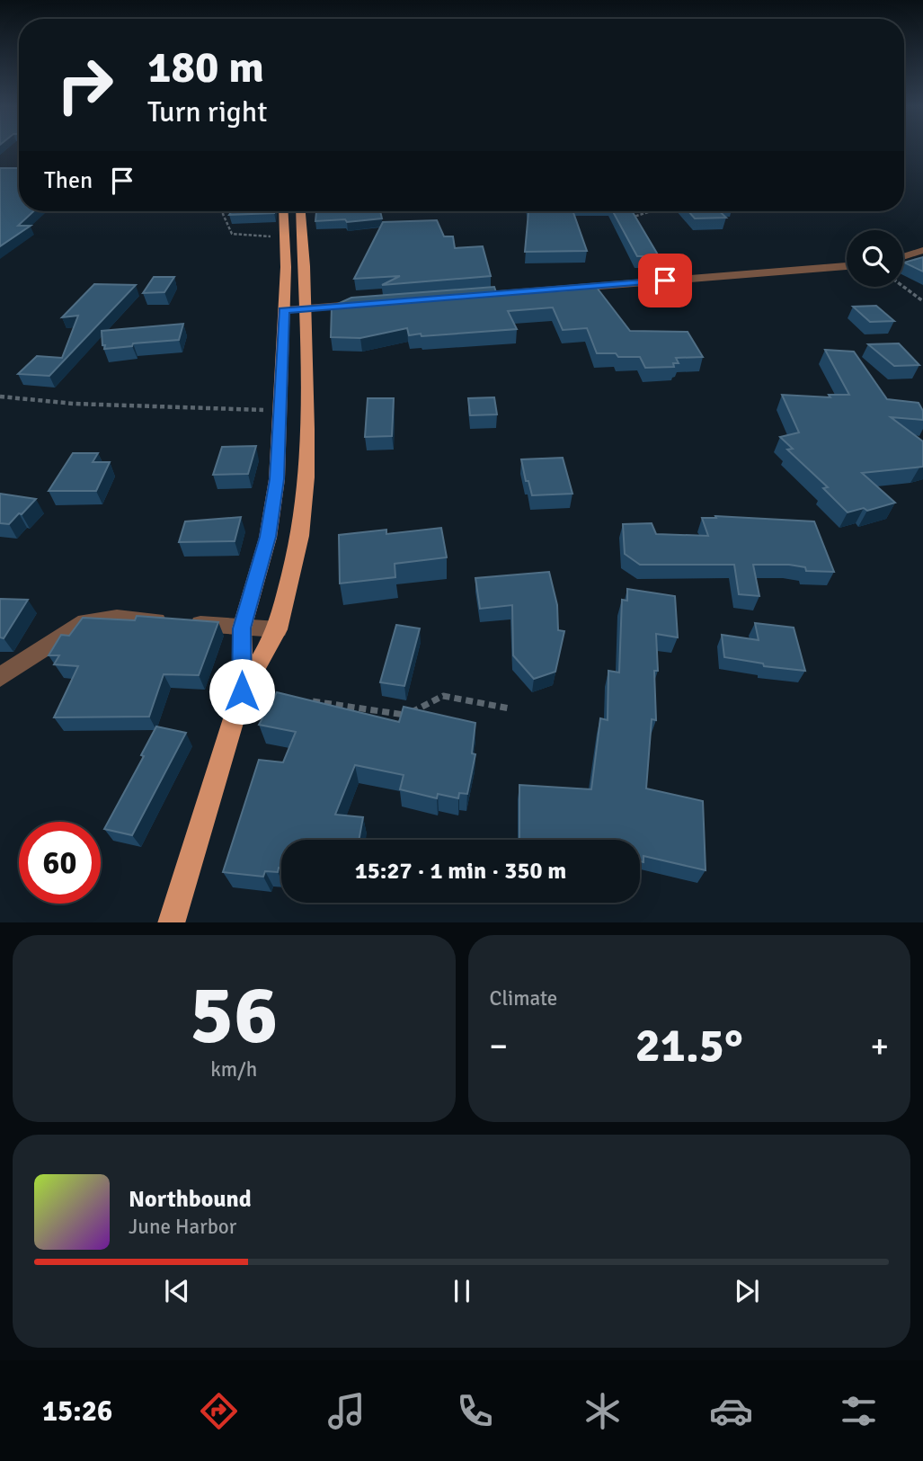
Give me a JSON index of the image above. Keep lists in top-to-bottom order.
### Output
{
  "page": {
    "turn": ["180 m", "Turn right"],
    "then": "Then",
    "limit": "60",
    "trip": "15:27 · 1 min · 350 m",
    "tile": [
      ["56", "km/h"],
      "Climate"
    ],
    "heat": ["−", "21.5°", "+"],
    "song": ["Northbound", "June Harbor"],
    "tabs": "15:26"
  }
}
